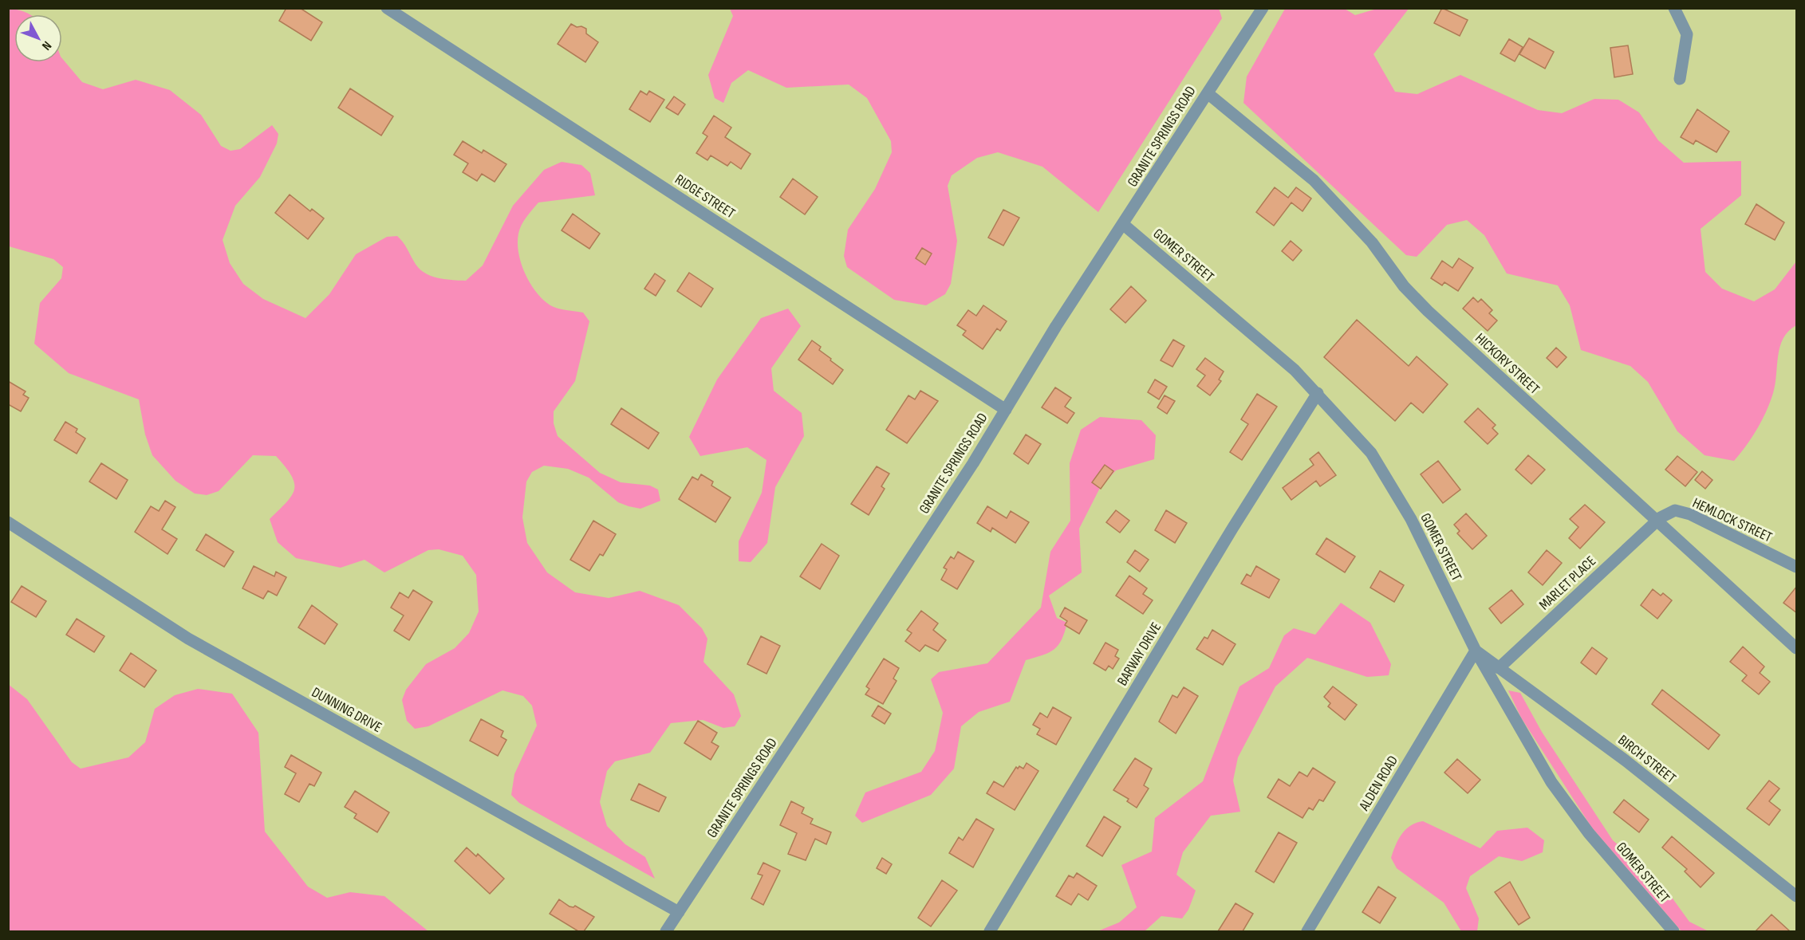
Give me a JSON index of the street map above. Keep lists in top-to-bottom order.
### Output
{
  "streets": {
    "street": [
      "GRANITE SPRINGS ROAD",
      "RIDGE STREET",
      "GOMER STREET",
      "HICKORY STREET",
      "HEMLOCK STREET",
      "MARLET PLACE",
      "BARWAY DRIVE",
      "DUNNING DRIVE",
      "BIRCH STREET",
      "ALDEN ROAD"
    ]
  },
  "crossings": [
    ["GRANITE SPRINGS ROAD", "RIDGE STREET"],
    ["GRANITE SPRINGS ROAD", "GOMER STREET"],
    ["GRANITE SPRINGS ROAD", "HICKORY STREET"],
    ["GRANITE SPRINGS ROAD", "DUNNING DRIVE"],
    ["GOMER STREET", "BARWAY DRIVE"],
    ["GOMER STREET", "BIRCH STREET"],
    ["GOMER STREET", "ALDEN ROAD"],
    ["HICKORY STREET", "HEMLOCK STREET"],
    ["HICKORY STREET", "MARLET PLACE"],
    ["HEMLOCK STREET", "MARLET PLACE"],
    ["MARLET PLACE", "BIRCH STREET"],
    ["BIRCH STREET", "ALDEN ROAD"]
  ],
  "north": "bottom right"
}
